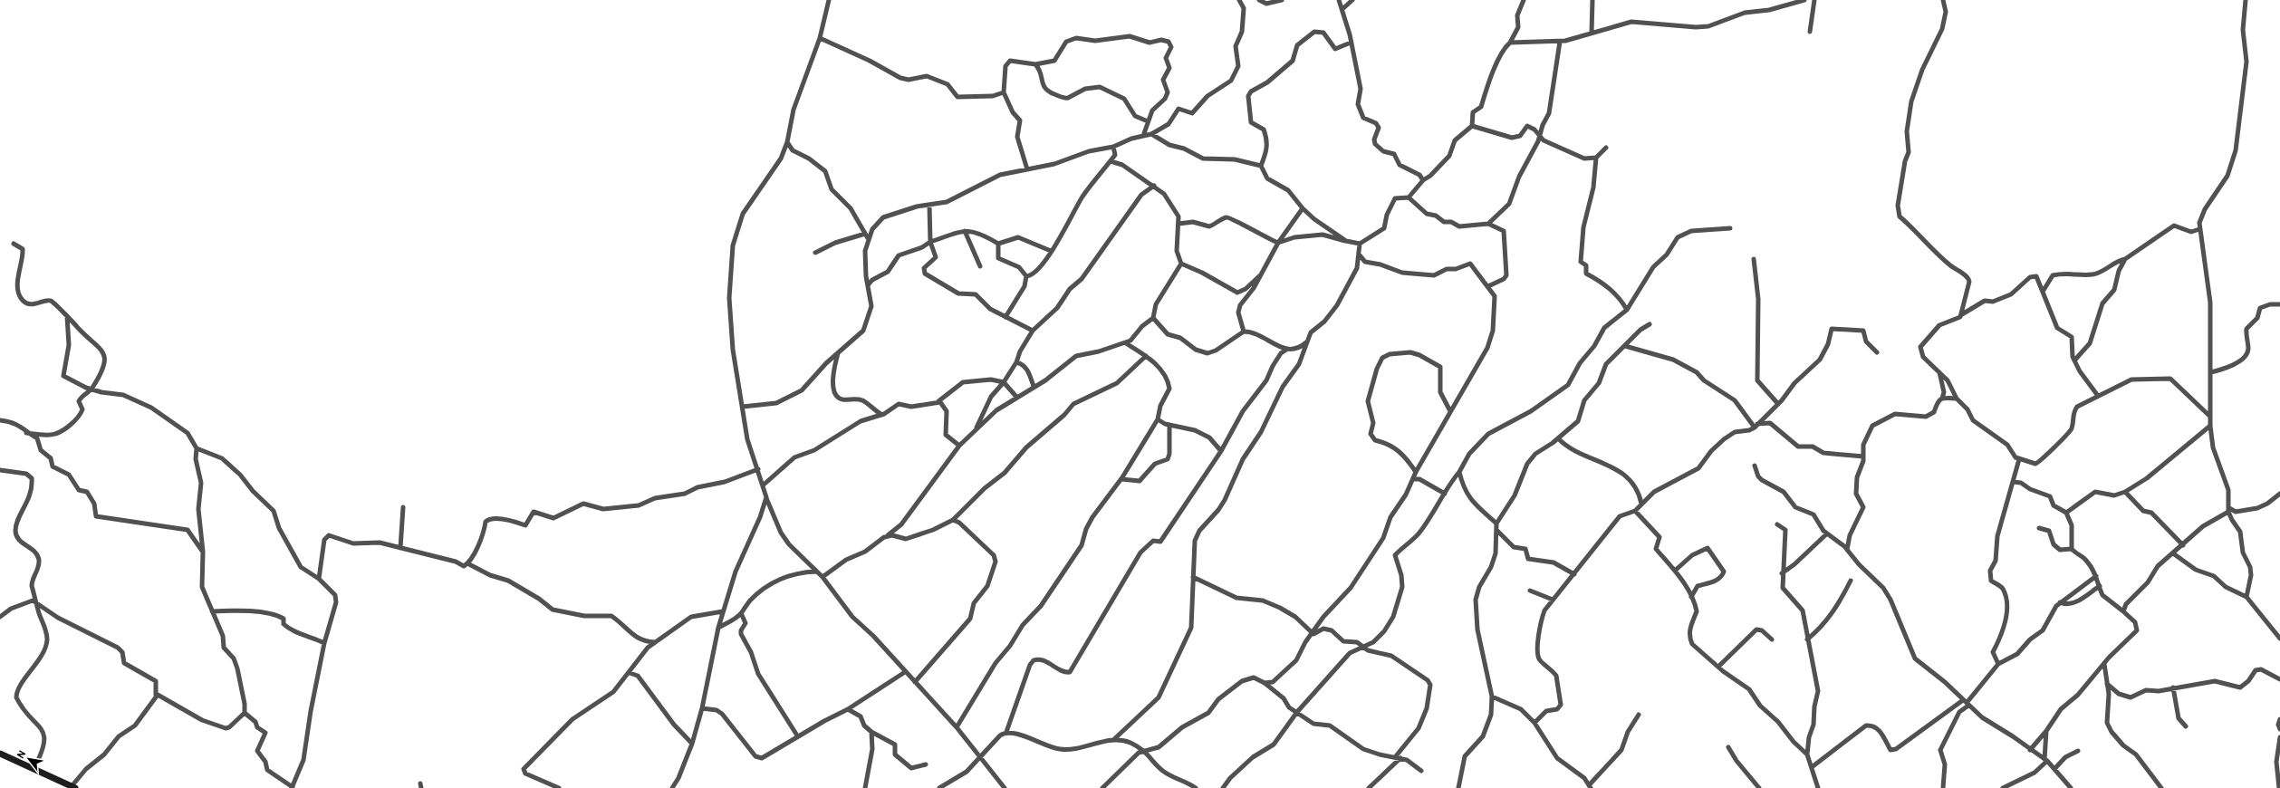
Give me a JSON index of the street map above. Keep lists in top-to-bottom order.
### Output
{
  "north": "top left"
}
